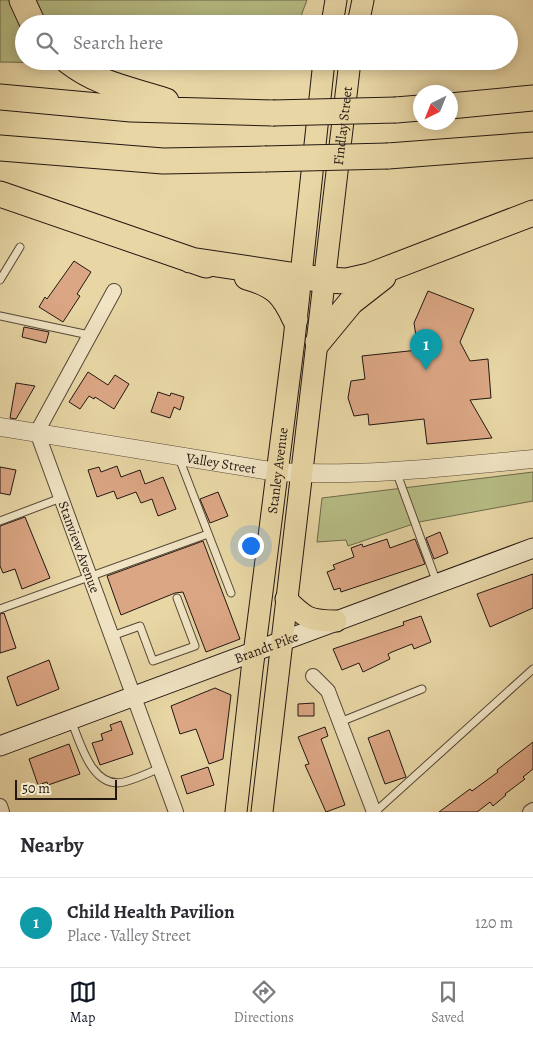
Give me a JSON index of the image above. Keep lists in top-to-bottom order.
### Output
{
  "streets": {
    "main road": ["Findlay Street", "Stanley Avenue", "Brandt Pike"],
    "street": ["Valley Street", "Stanview Avenue"]
  },
  "crossings": [
    ["Findlay Street", "Stanley Avenue"],
    ["Valley Street", "Stanley Avenue"],
    ["Valley Street", "Stanview Avenue"],
    ["Stanley Avenue", "Brandt Pike"],
    ["Stanview Avenue", "Brandt Pike"]
  ],
  "scale_bar": "50 m",
  "north": "bottom left",
  "page": {
    "search": "Search here",
    "pins": "1",
    "scale": "50 m",
    "heading": "Nearby",
    "list": [
      {
        "mark": "1",
        "name": "Child Health Pavilion",
        "note": "Place · Valley Street",
        "value": "120 m"
      }
    ],
    "nav": ["Map", "Directions", "Saved"]
  }
}
